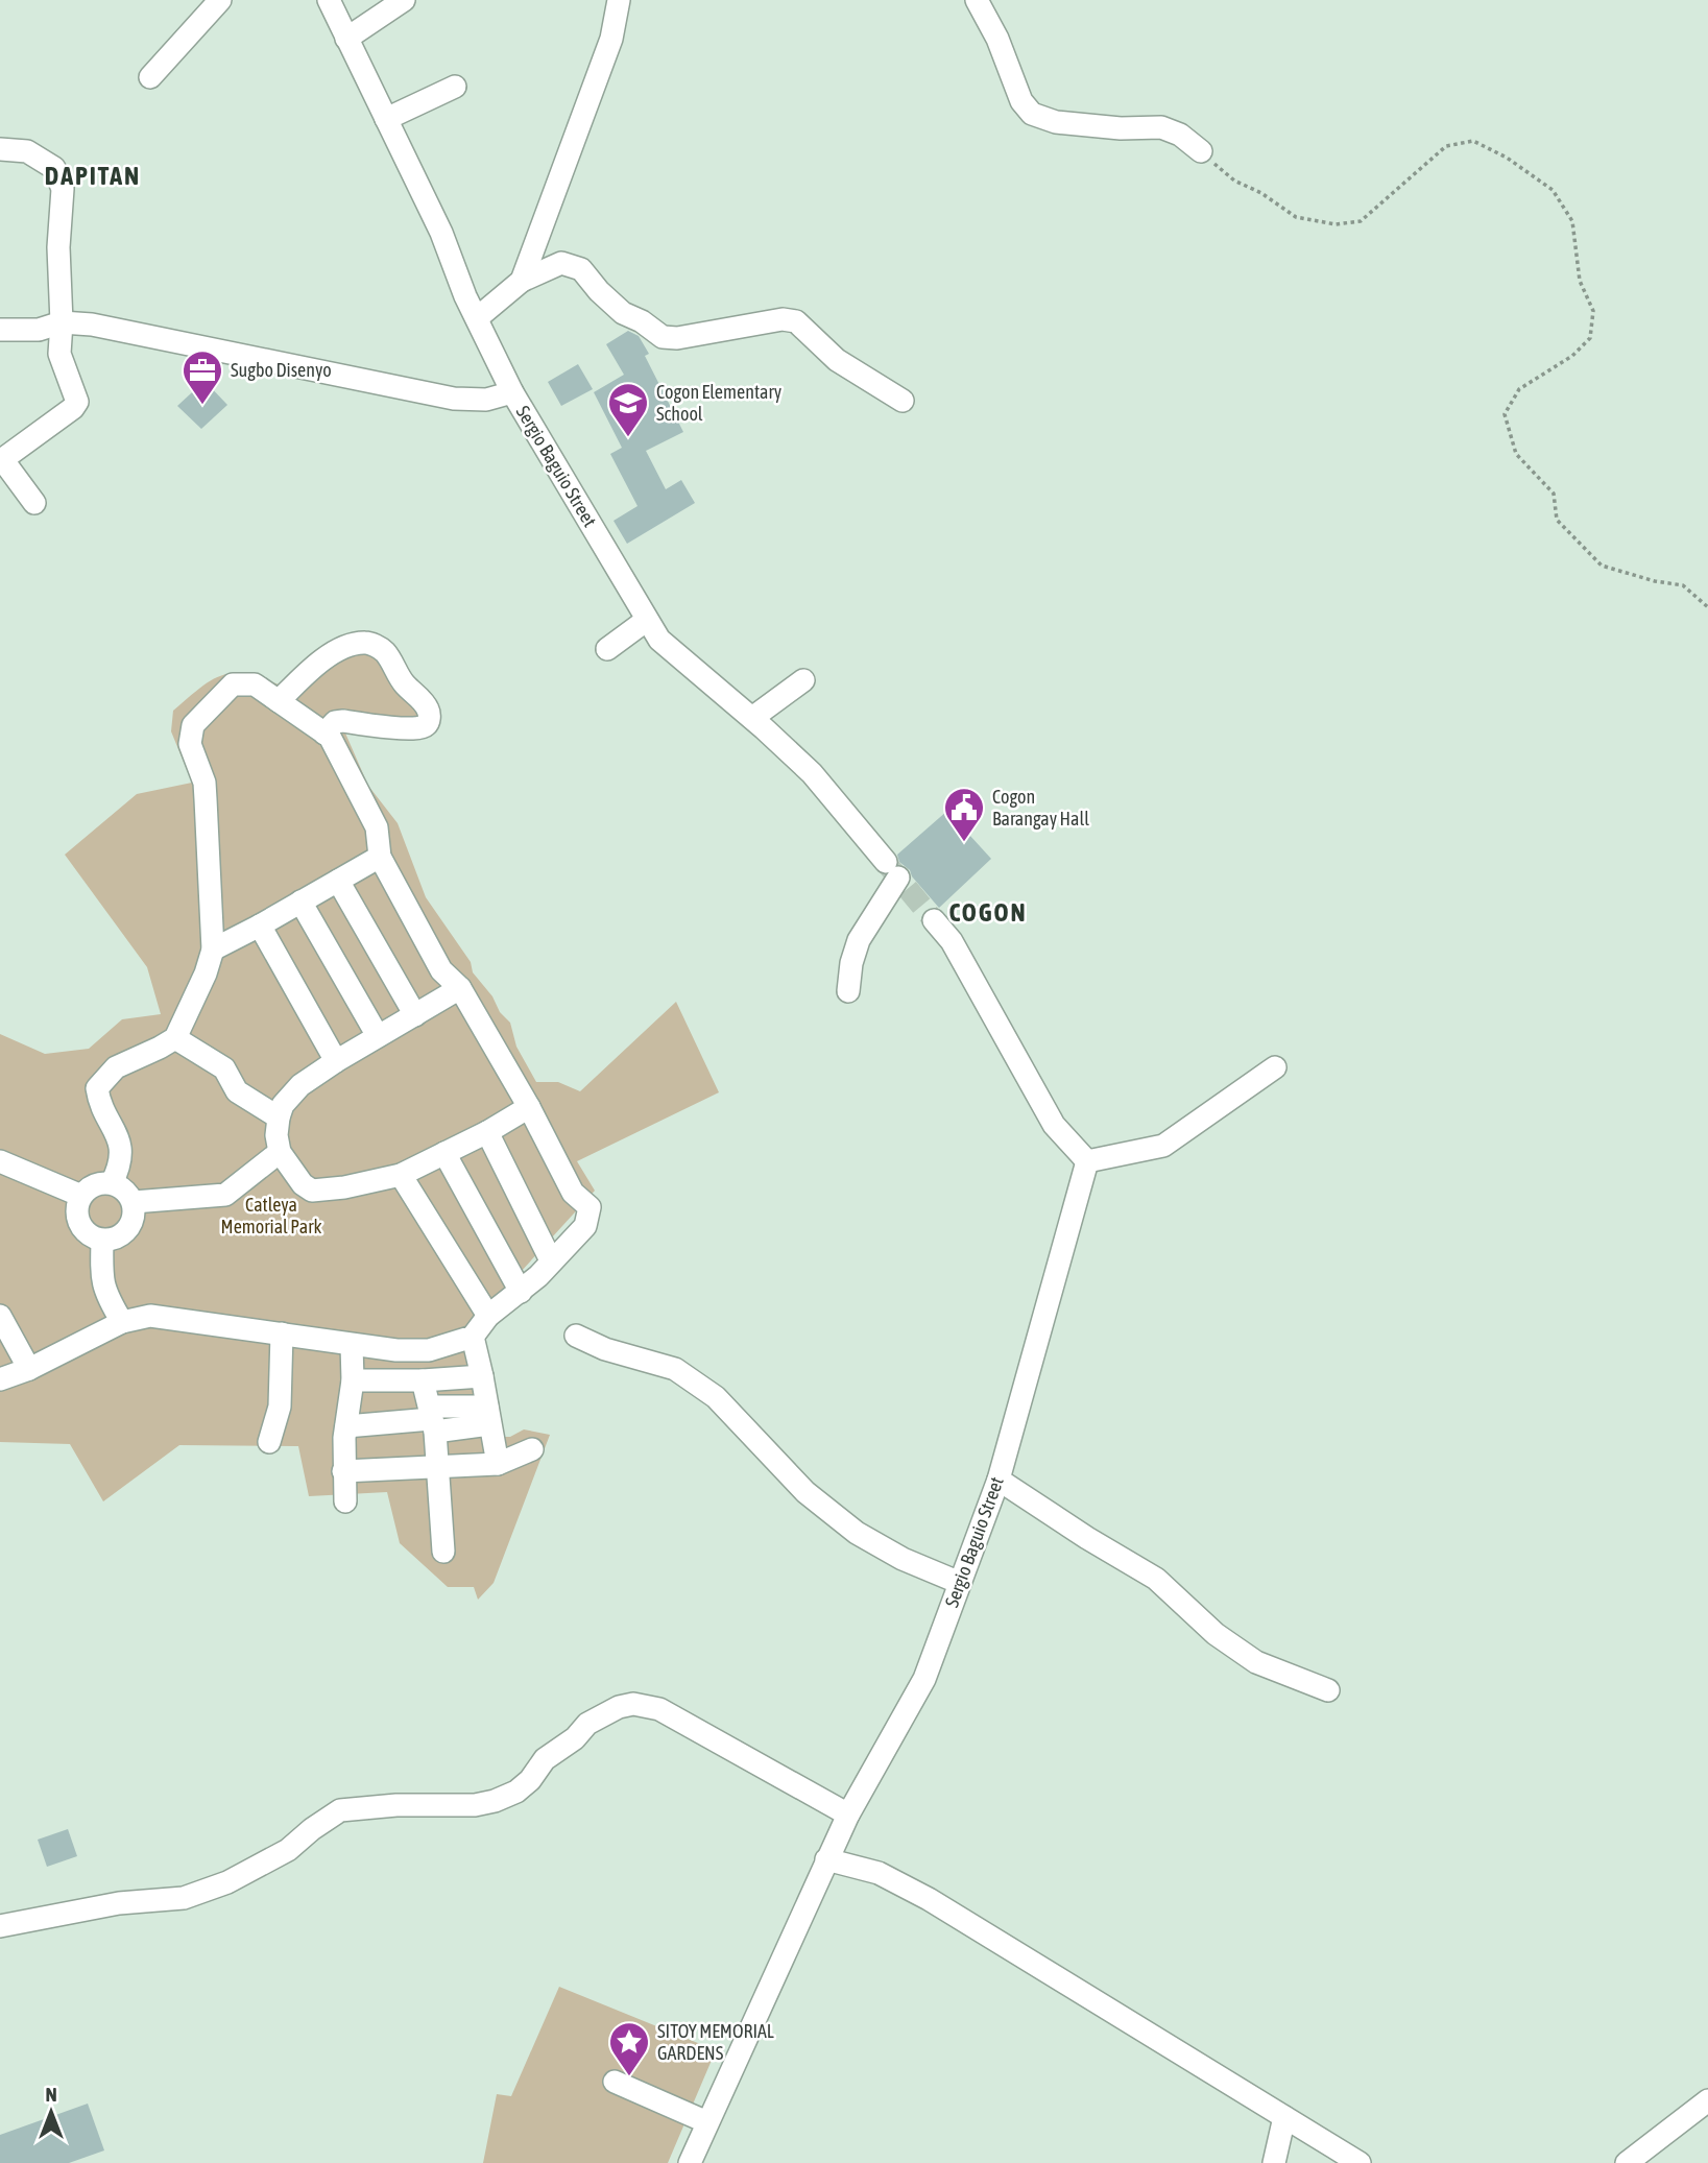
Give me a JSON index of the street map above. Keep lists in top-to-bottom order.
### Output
{
  "streets": {
    "street": ["Sergio Baguio Street"]
  },
  "districts": ["DAPITAN", "COGON"],
  "parks": ["Catleya Memorial Park"],
  "places": {
    "office": ["Sugbo Disenyo"],
    "school or university": ["Cogon Elementary School"],
    "public building": ["Cogon Barangay Hall"],
    "place": ["SITOY MEMORIAL GARDENS"]
  },
  "north": "top"
}
